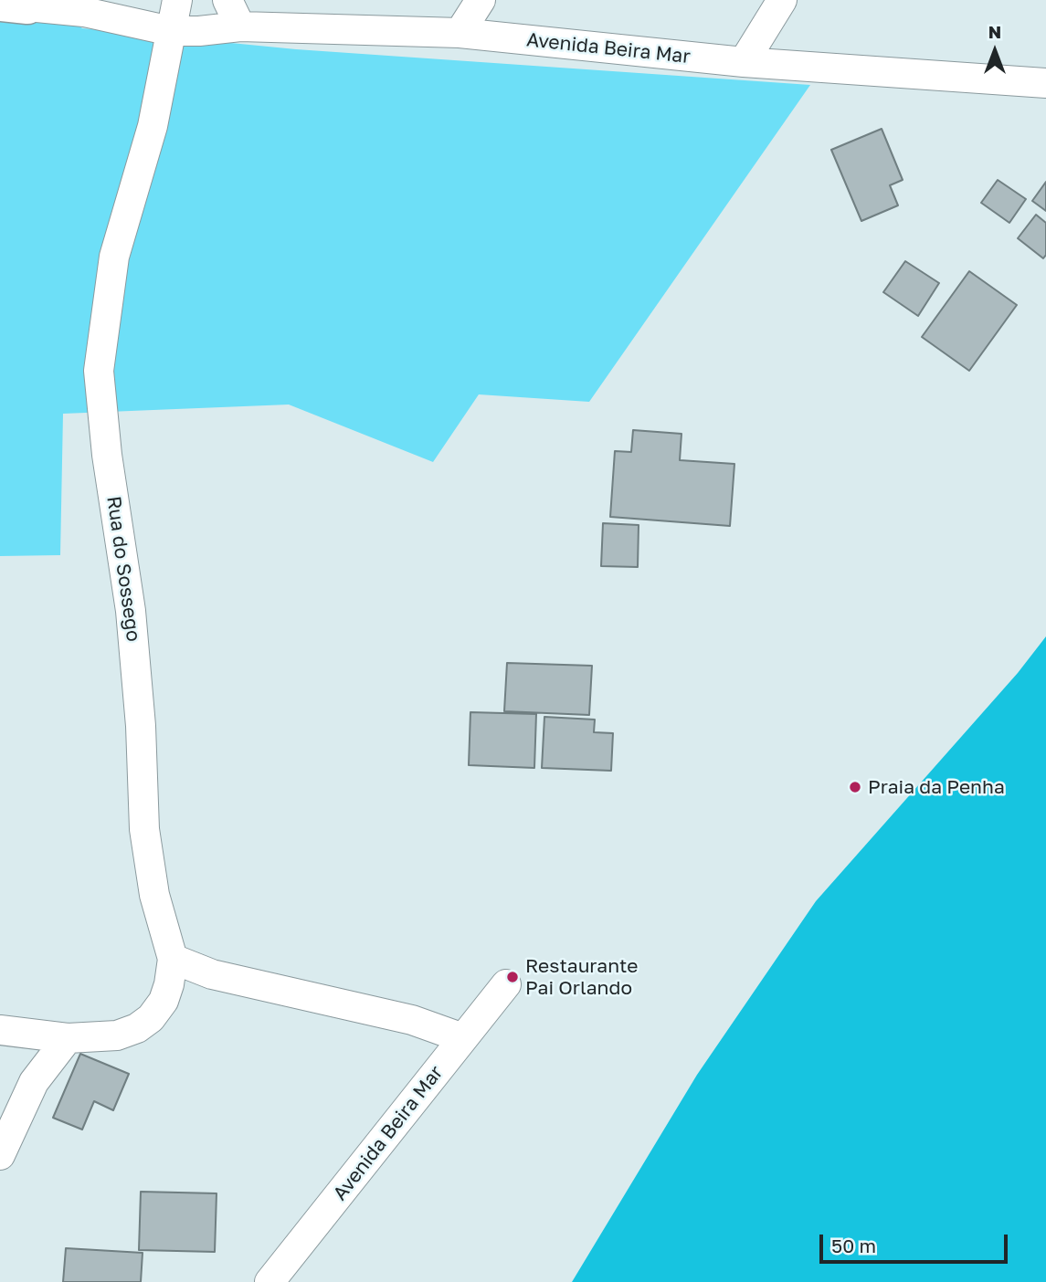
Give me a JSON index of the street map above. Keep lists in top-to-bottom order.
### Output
{
  "streets": {
    "street": ["Avenida Beira Mar", "Rua do Sossego"]
  },
  "crossings": [
    ["Avenida Beira Mar", "Rua do Sossego"]
  ],
  "places": ["Praia da Penha", "Restaurante Pai Orlando"],
  "scale_bar": "50 m",
  "north": "top"
}
